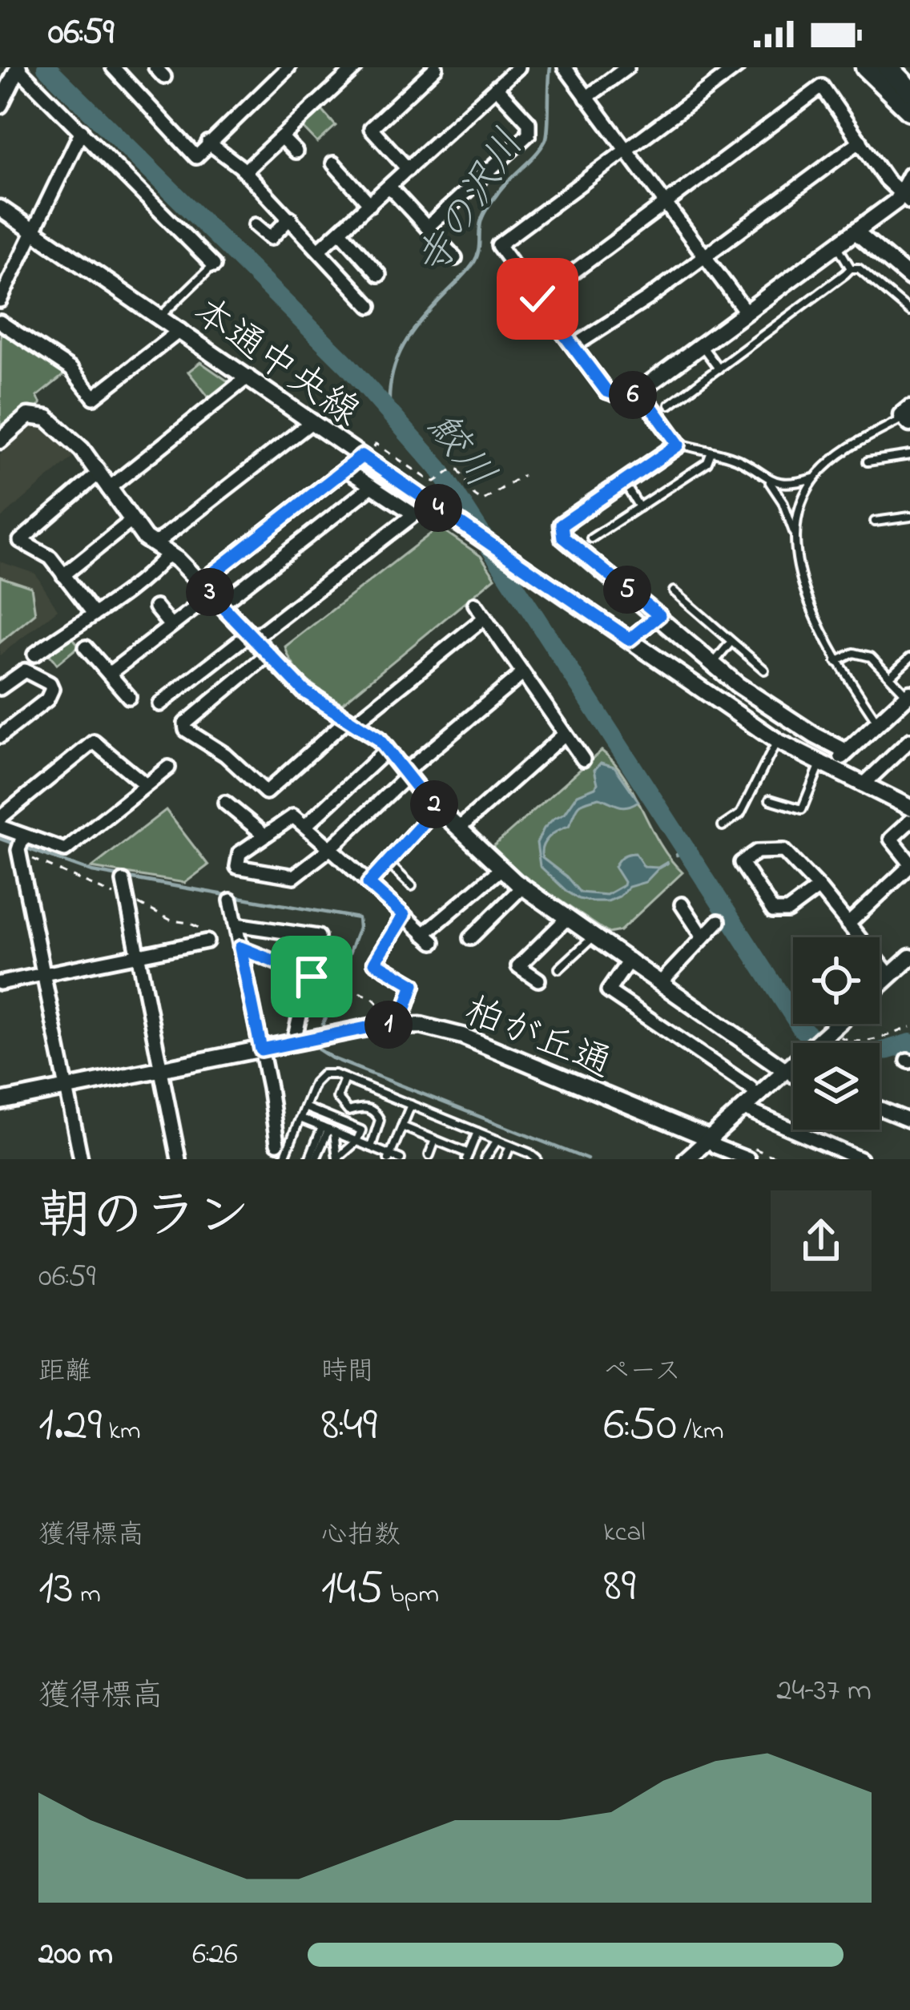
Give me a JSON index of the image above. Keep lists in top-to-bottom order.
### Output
{
  "streets": {
    "street": ["本通中央線", "柏が丘通"]
  },
  "water": ["寺の沢川", "鮫川"],
  "page": {
    "status": "06:59",
    "pins": [
      "6",
      "4",
      "5",
      "3",
      "2",
      "1"
    ],
    "heading": ["朝のラン", "06:59"],
    "stats": [
      ["距離", "1.29 km"],
      ["時間", "8:49"],
      ["ペース", "6:50 /km"],
      ["獲得標高", "13 m"],
      ["心拍数", "145 bpm"],
      ["kcal", "89"]
    ],
    "chart": ["獲得標高", "24–37 m"],
    "list": [
      {
        "name": "200 m",
        "note": "6:26"
      }
    ]
  }
}
